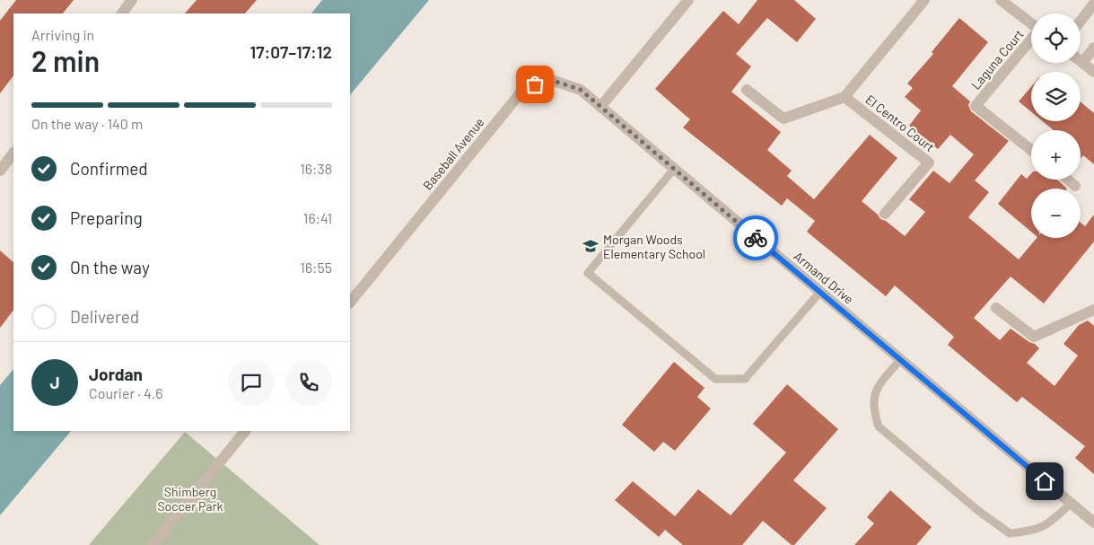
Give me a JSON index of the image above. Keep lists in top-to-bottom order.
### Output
{
  "streets": {
    "street": [
      "Laguna Court",
      "El Centro Court",
      "Baseball Avenue",
      "Armand Drive"
    ]
  },
  "crossings": [
    ["Baseball Avenue", "Armand Drive"]
  ],
  "parks": ["Shimberg Soccer Park"],
  "places": {
    "school or university": ["Morgan Woods Elementary School"]
  },
  "page": {
    "map_buttons": ["+", "−"],
    "heading": ["2 min", "Arriving in", "17:07–17:12"],
    "panel": ["Jordan", "Courier · 4.6"],
    "bar": "On the way · 140 m",
    "list": [
      ["Confirmed", "16:38"],
      ["Preparing", "16:41"],
      ["On the way", "16:55"],
      "Delivered"
    ],
    "round": "J"
  }
}
